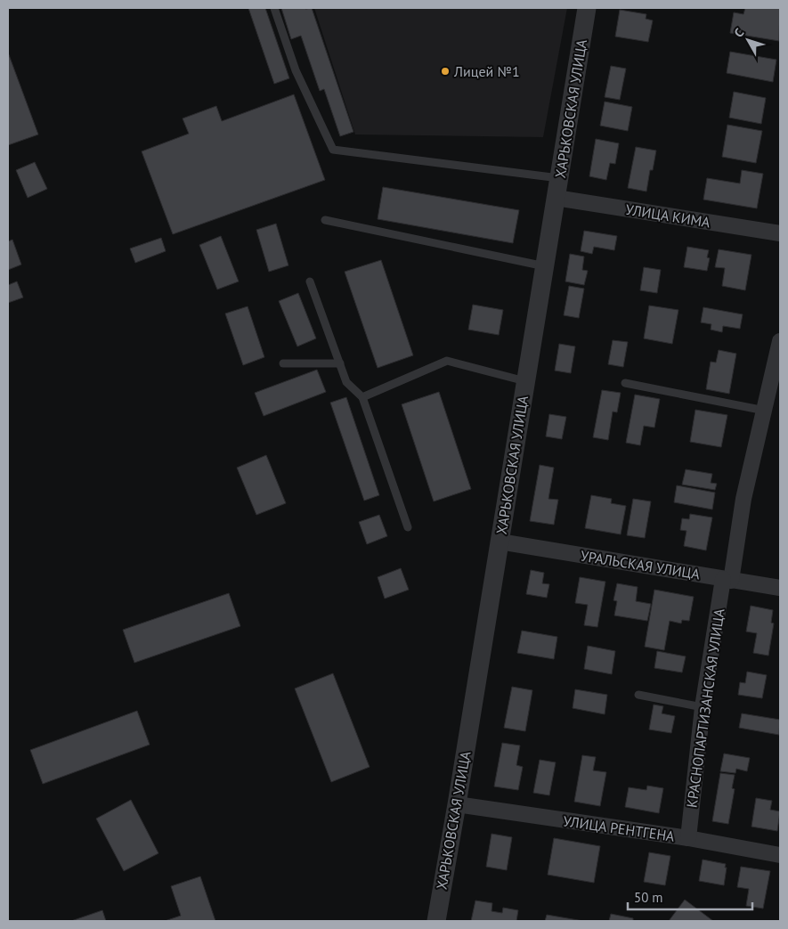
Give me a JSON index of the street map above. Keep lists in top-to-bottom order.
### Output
{
  "streets": {
    "street": [
      "ХАРЬКОВСКАЯ УЛИЦА",
      "УЛИЦА КИМА",
      "УРАЛЬСКАЯ УЛИЦА",
      "КРАСНОПАРТИЗАНСКАЯ УЛИЦА",
      "УЛИЦА РЕНТГЕНА"
    ]
  },
  "crossings": [
    ["ХАРЬКОВСКАЯ УЛИЦА", "УЛИЦА КИМА"],
    ["ХАРЬКОВСКАЯ УЛИЦА", "УРАЛЬСКАЯ УЛИЦА"],
    ["ХАРЬКОВСКАЯ УЛИЦА", "УЛИЦА РЕНТГЕНА"],
    ["УРАЛЬСКАЯ УЛИЦА", "КРАСНОПАРТИЗАНСКАЯ УЛИЦА"],
    ["КРАСНОПАРТИЗАНСКАЯ УЛИЦА", "УЛИЦА РЕНТГЕНА"]
  ],
  "places": ["Лицей №1"],
  "scale_bar": "50 m",
  "north": "top left"
}
